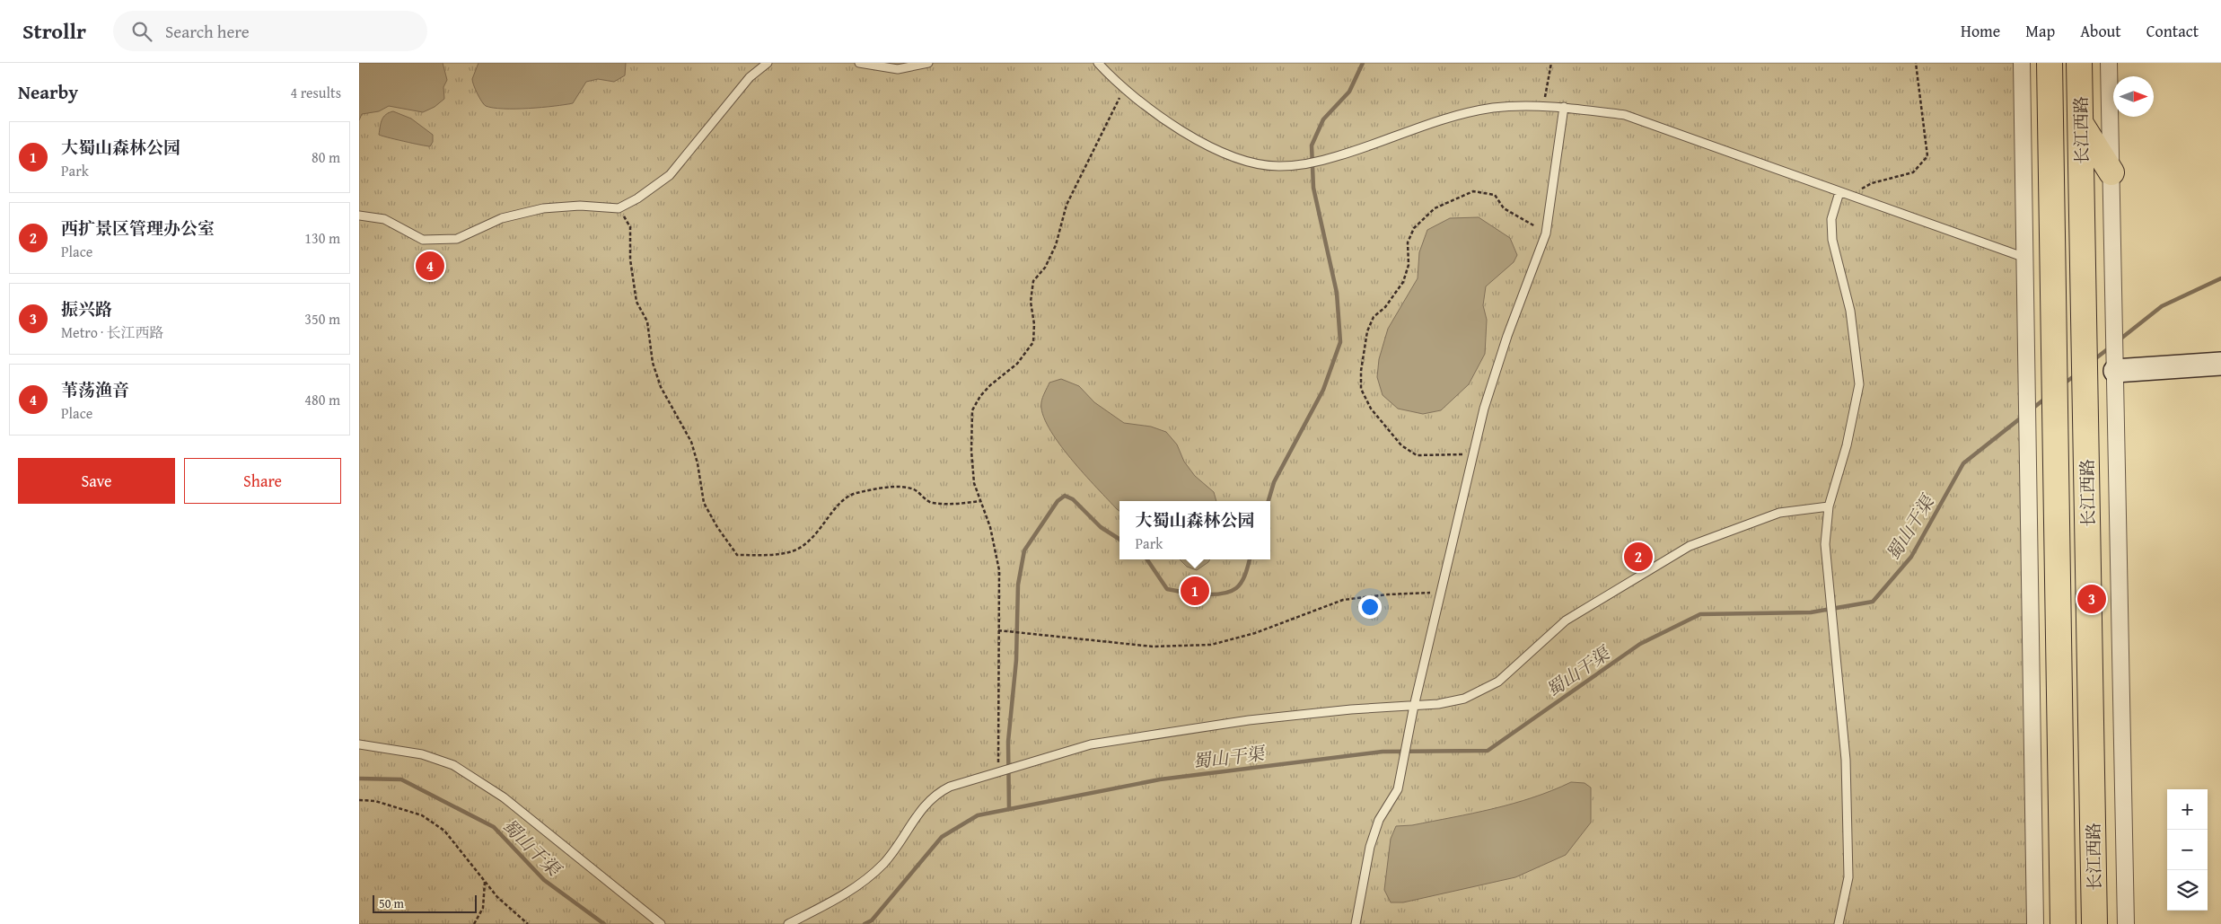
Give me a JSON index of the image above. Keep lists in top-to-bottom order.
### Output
{
  "streets": {
    "highway": ["长江西路"]
  },
  "water": ["蜀山干渠"],
  "scale_bar": "50 m",
  "north": "right",
  "page": {
    "header": "Strollr",
    "search": "Search here",
    "nav": [
      "Home",
      "Map",
      "About",
      "Contact"
    ],
    "heading": ["Nearby", "4 results"],
    "list": [
      {
        "mark": "1",
        "name": "大蜀山森林公园",
        "note": "Park",
        "value": "80 m"
      },
      {
        "mark": "2",
        "name": "西扩景区管理办公室",
        "note": "Place",
        "value": "130 m"
      },
      {
        "mark": "3",
        "name": "振兴路",
        "note": "Metro · 长江西路",
        "value": "350 m"
      },
      {
        "mark": "4",
        "name": "苇荡渔音",
        "note": "Place",
        "value": "480 m"
      }
    ],
    "pins": [
      "4",
      "2",
      "1",
      "3"
    ],
    "buttons": ["Save", "Share"],
    "popup": ["大蜀山森林公园", "Park"],
    "map_buttons": ["+", "−"],
    "scale": "50 m"
  }
}
